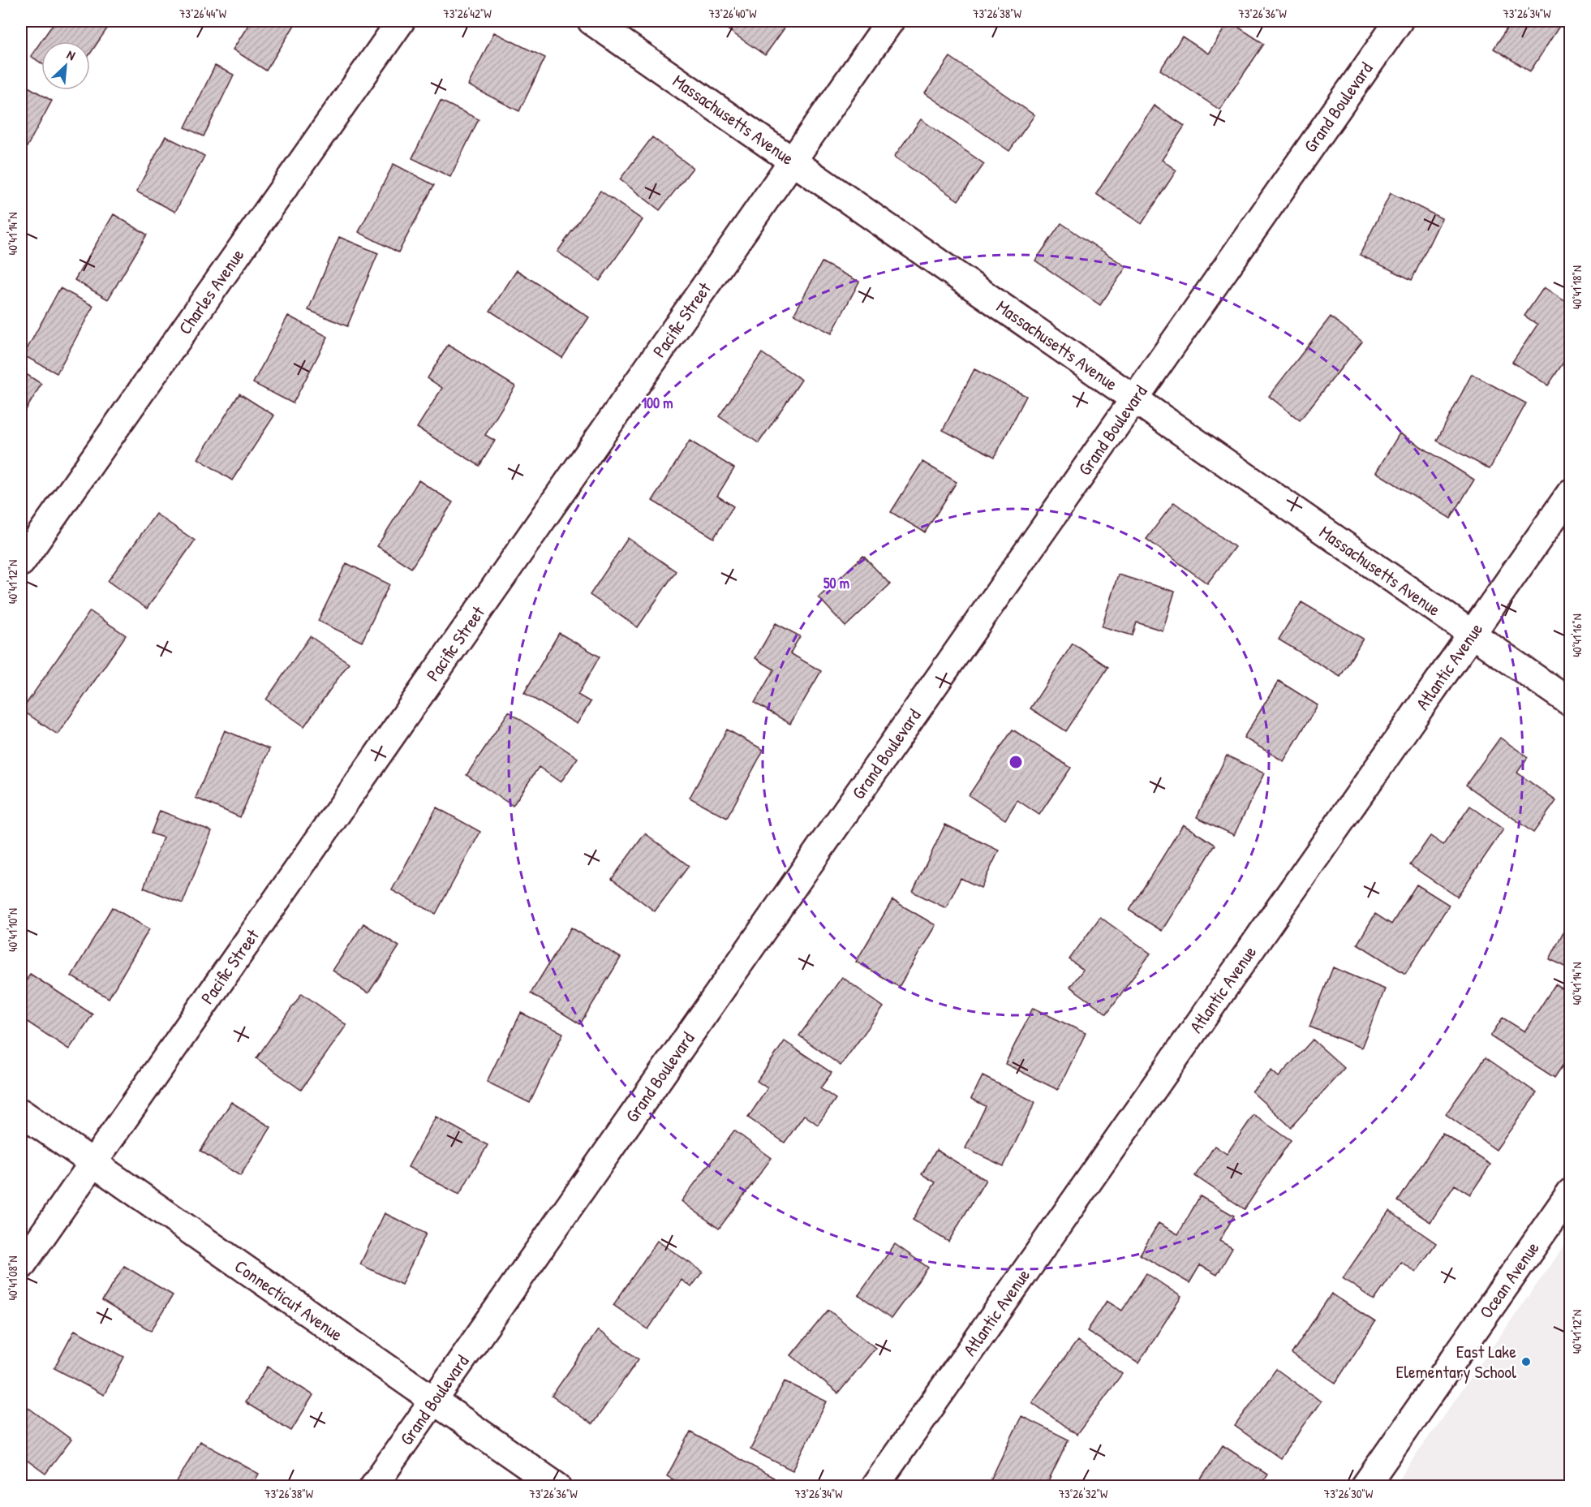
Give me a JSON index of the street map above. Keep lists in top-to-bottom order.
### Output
{
  "streets": {
    "street": [
      "Grand Boulevard",
      "Massachusetts Avenue",
      "Charles Avenue",
      "Pacific Street",
      "Atlantic Avenue",
      "Ocean Avenue",
      "Connecticut Avenue"
    ]
  },
  "crossings": [
    ["Grand Boulevard", "Massachusetts Avenue"],
    ["Grand Boulevard", "Connecticut Avenue"],
    ["Massachusetts Avenue", "Pacific Street"],
    ["Massachusetts Avenue", "Atlantic Avenue"],
    ["Pacific Street", "Connecticut Avenue"]
  ],
  "places": ["East Lake Elementary School"],
  "north": "top right",
  "coordinates": [
    "73°26'44\"W",
    "73°26'42\"W",
    "73°26'40\"W",
    "73°26'38\"W",
    "73°26'36\"W",
    "73°26'34\"W",
    "40°41'14\"N",
    "40°41'18\"N",
    "40°41'12\"N",
    "40°41'16\"N",
    "40°41'10\"N",
    "40°41'08\"N",
    "73°26'32\"W",
    "73°26'30\"W"
  ],
  "rings": ["100 m", "50 m"]
}
